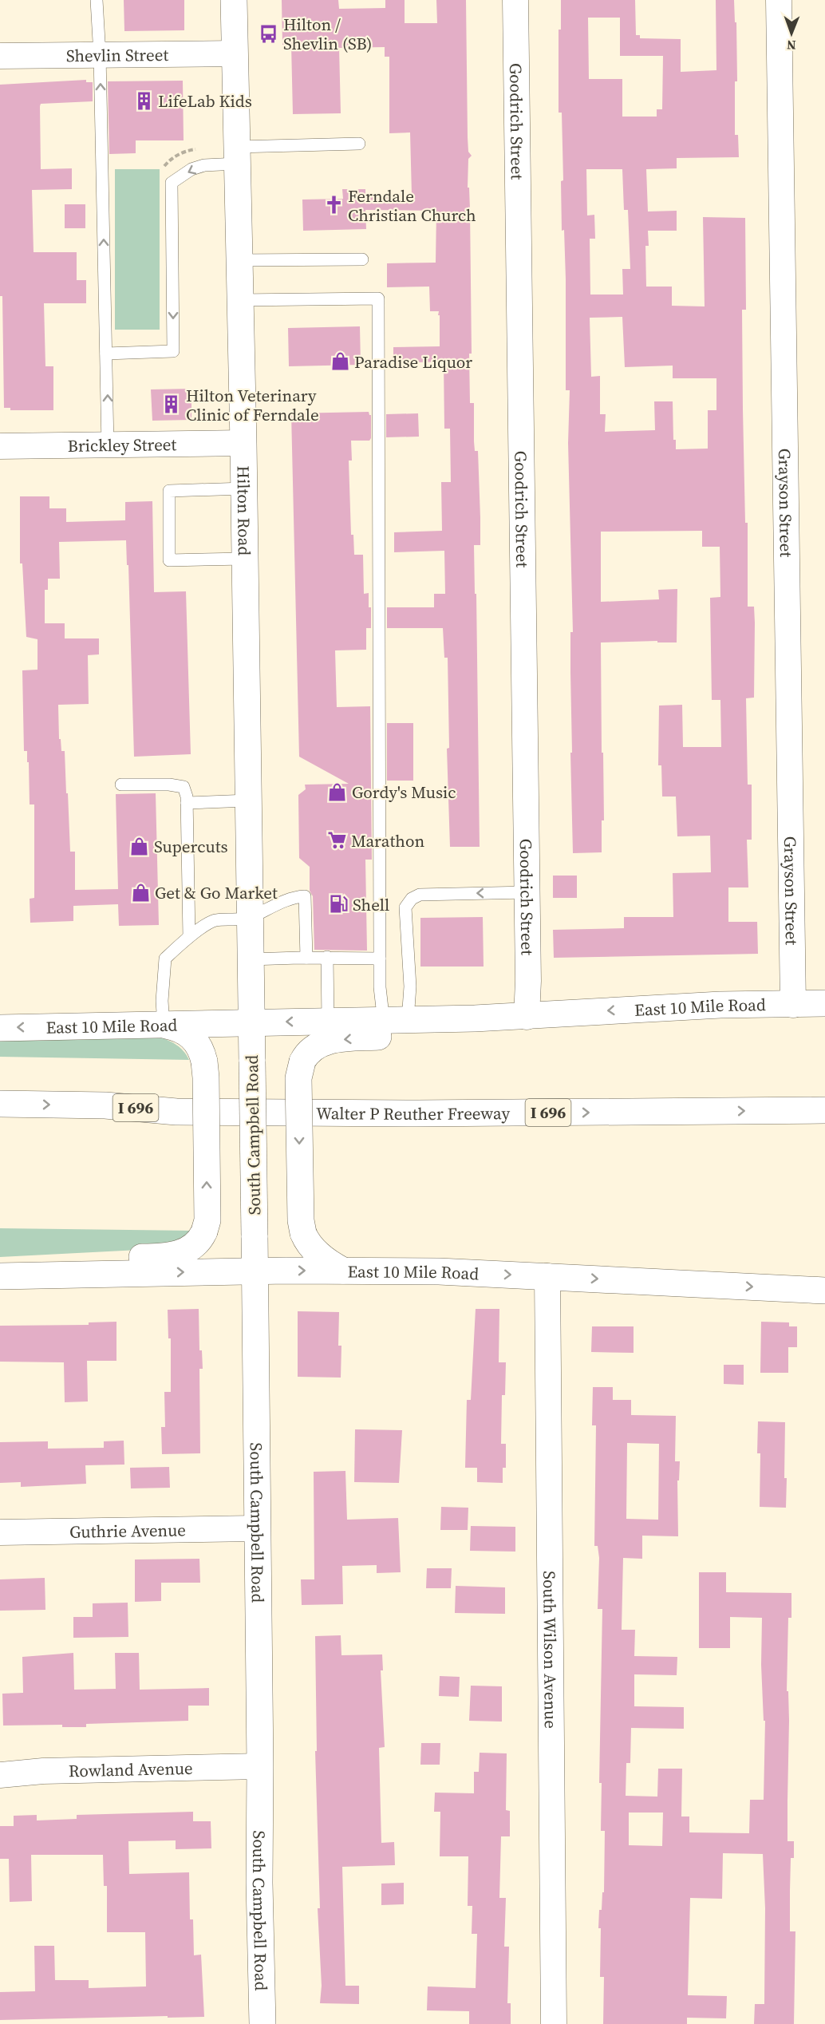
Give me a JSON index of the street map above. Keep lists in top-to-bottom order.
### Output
{
  "streets": {
    "main road": [
      "Hilton Road",
      "East 10 Mile Road",
      "I 696",
      "Walter P Reuther Freeway",
      "South Campbell Road"
    ],
    "street": [
      "Shevlin Street",
      "Goodrich Street",
      "Brickley Street",
      "Grayson Street",
      "Guthrie Avenue",
      "South Wilson Avenue",
      "Rowland Avenue"
    ]
  },
  "crossings": [
    ["Shevlin Street", "Hilton Road"],
    ["Goodrich Street", "East 10 Mile Road"],
    ["Brickley Street", "Hilton Road"],
    ["Grayson Street", "East 10 Mile Road"],
    ["Hilton Road", "East 10 Mile Road"],
    ["Hilton Road", "South Campbell Road"],
    ["East 10 Mile Road", "South Campbell Road"],
    ["East 10 Mile Road", "South Wilson Avenue"],
    ["South Campbell Road", "Guthrie Avenue"],
    ["South Campbell Road", "Rowland Avenue"]
  ],
  "one_way": ["Walter P Reuther Freeway"],
  "places": {
    "bus stop": ["Hilton / Shevlin (SB)"],
    "building": ["LifeLab Kids", "Hilton Veterinary Clinic of Ferndale"],
    "church": ["Ferndale Christian Church"],
    "shop": [
      "Paradise Liquor",
      "Gordy's Music",
      "Supercuts",
      "Get & Go Market"
    ],
    "supermarket": ["Marathon"],
    "fuel station": ["Shell"]
  },
  "north": "bottom"
}
